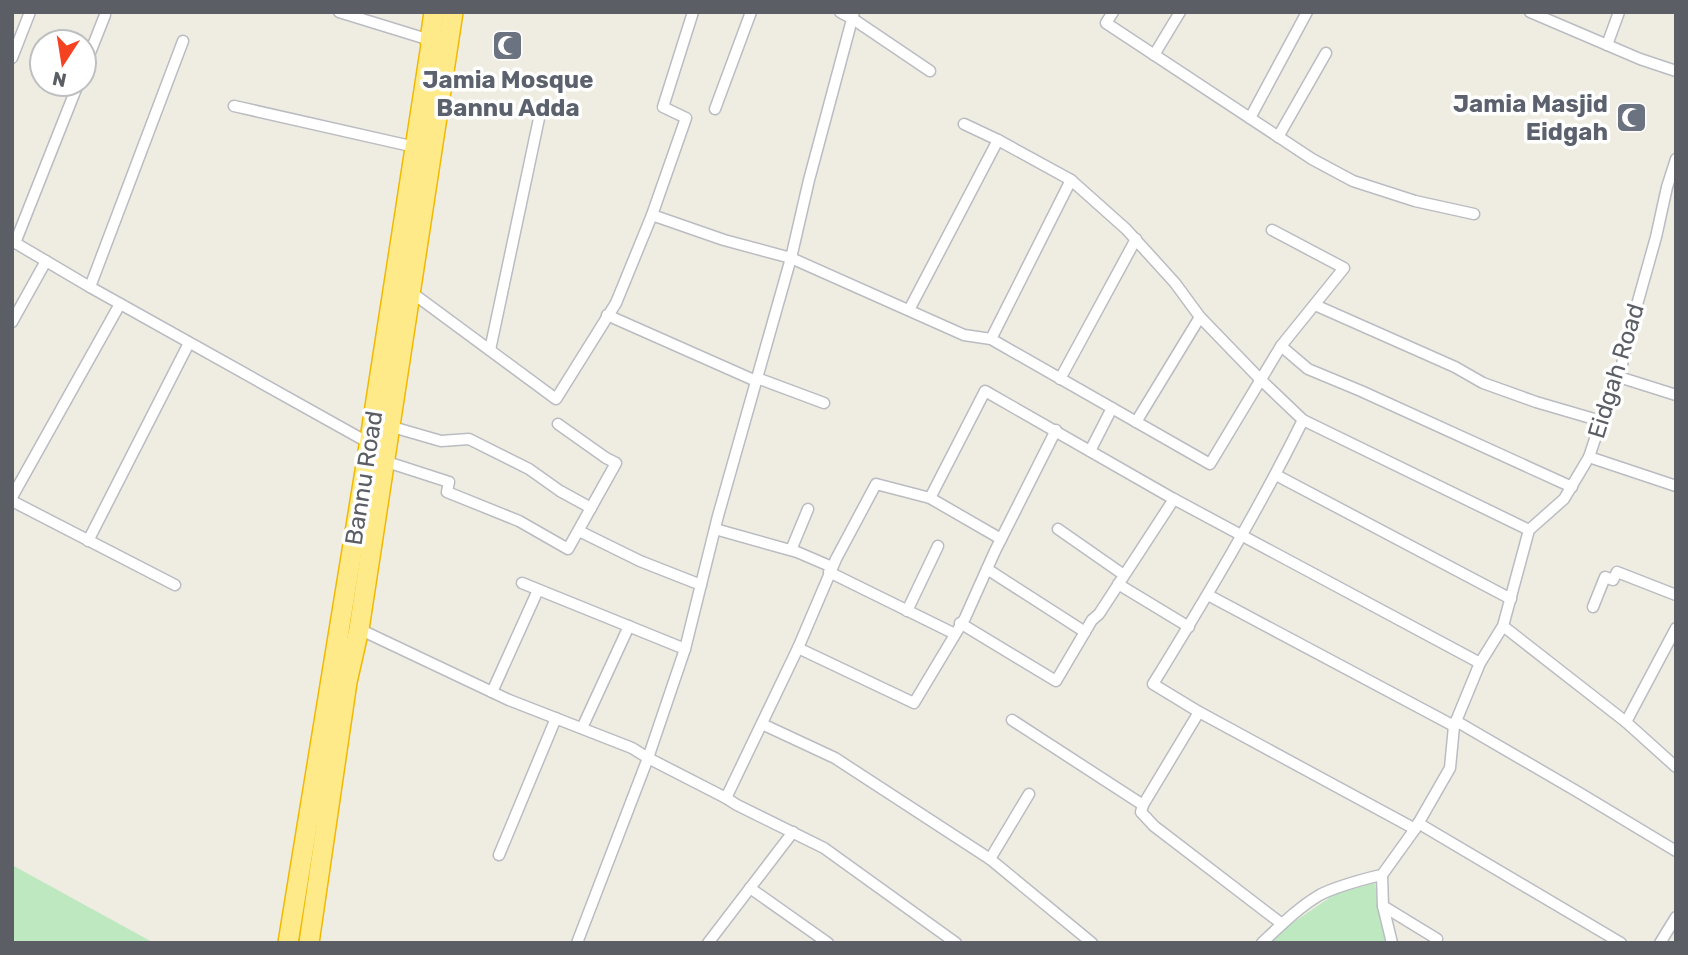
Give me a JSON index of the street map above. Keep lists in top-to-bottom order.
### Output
{
  "streets": {
    "highway": ["Bannu Road"],
    "street": ["Eidgah Road"]
  },
  "places": {
    "mosque": ["Jamia Mosque Bannu Adda", "Jamia Masjid Eidgah"]
  },
  "north": "bottom"
}
